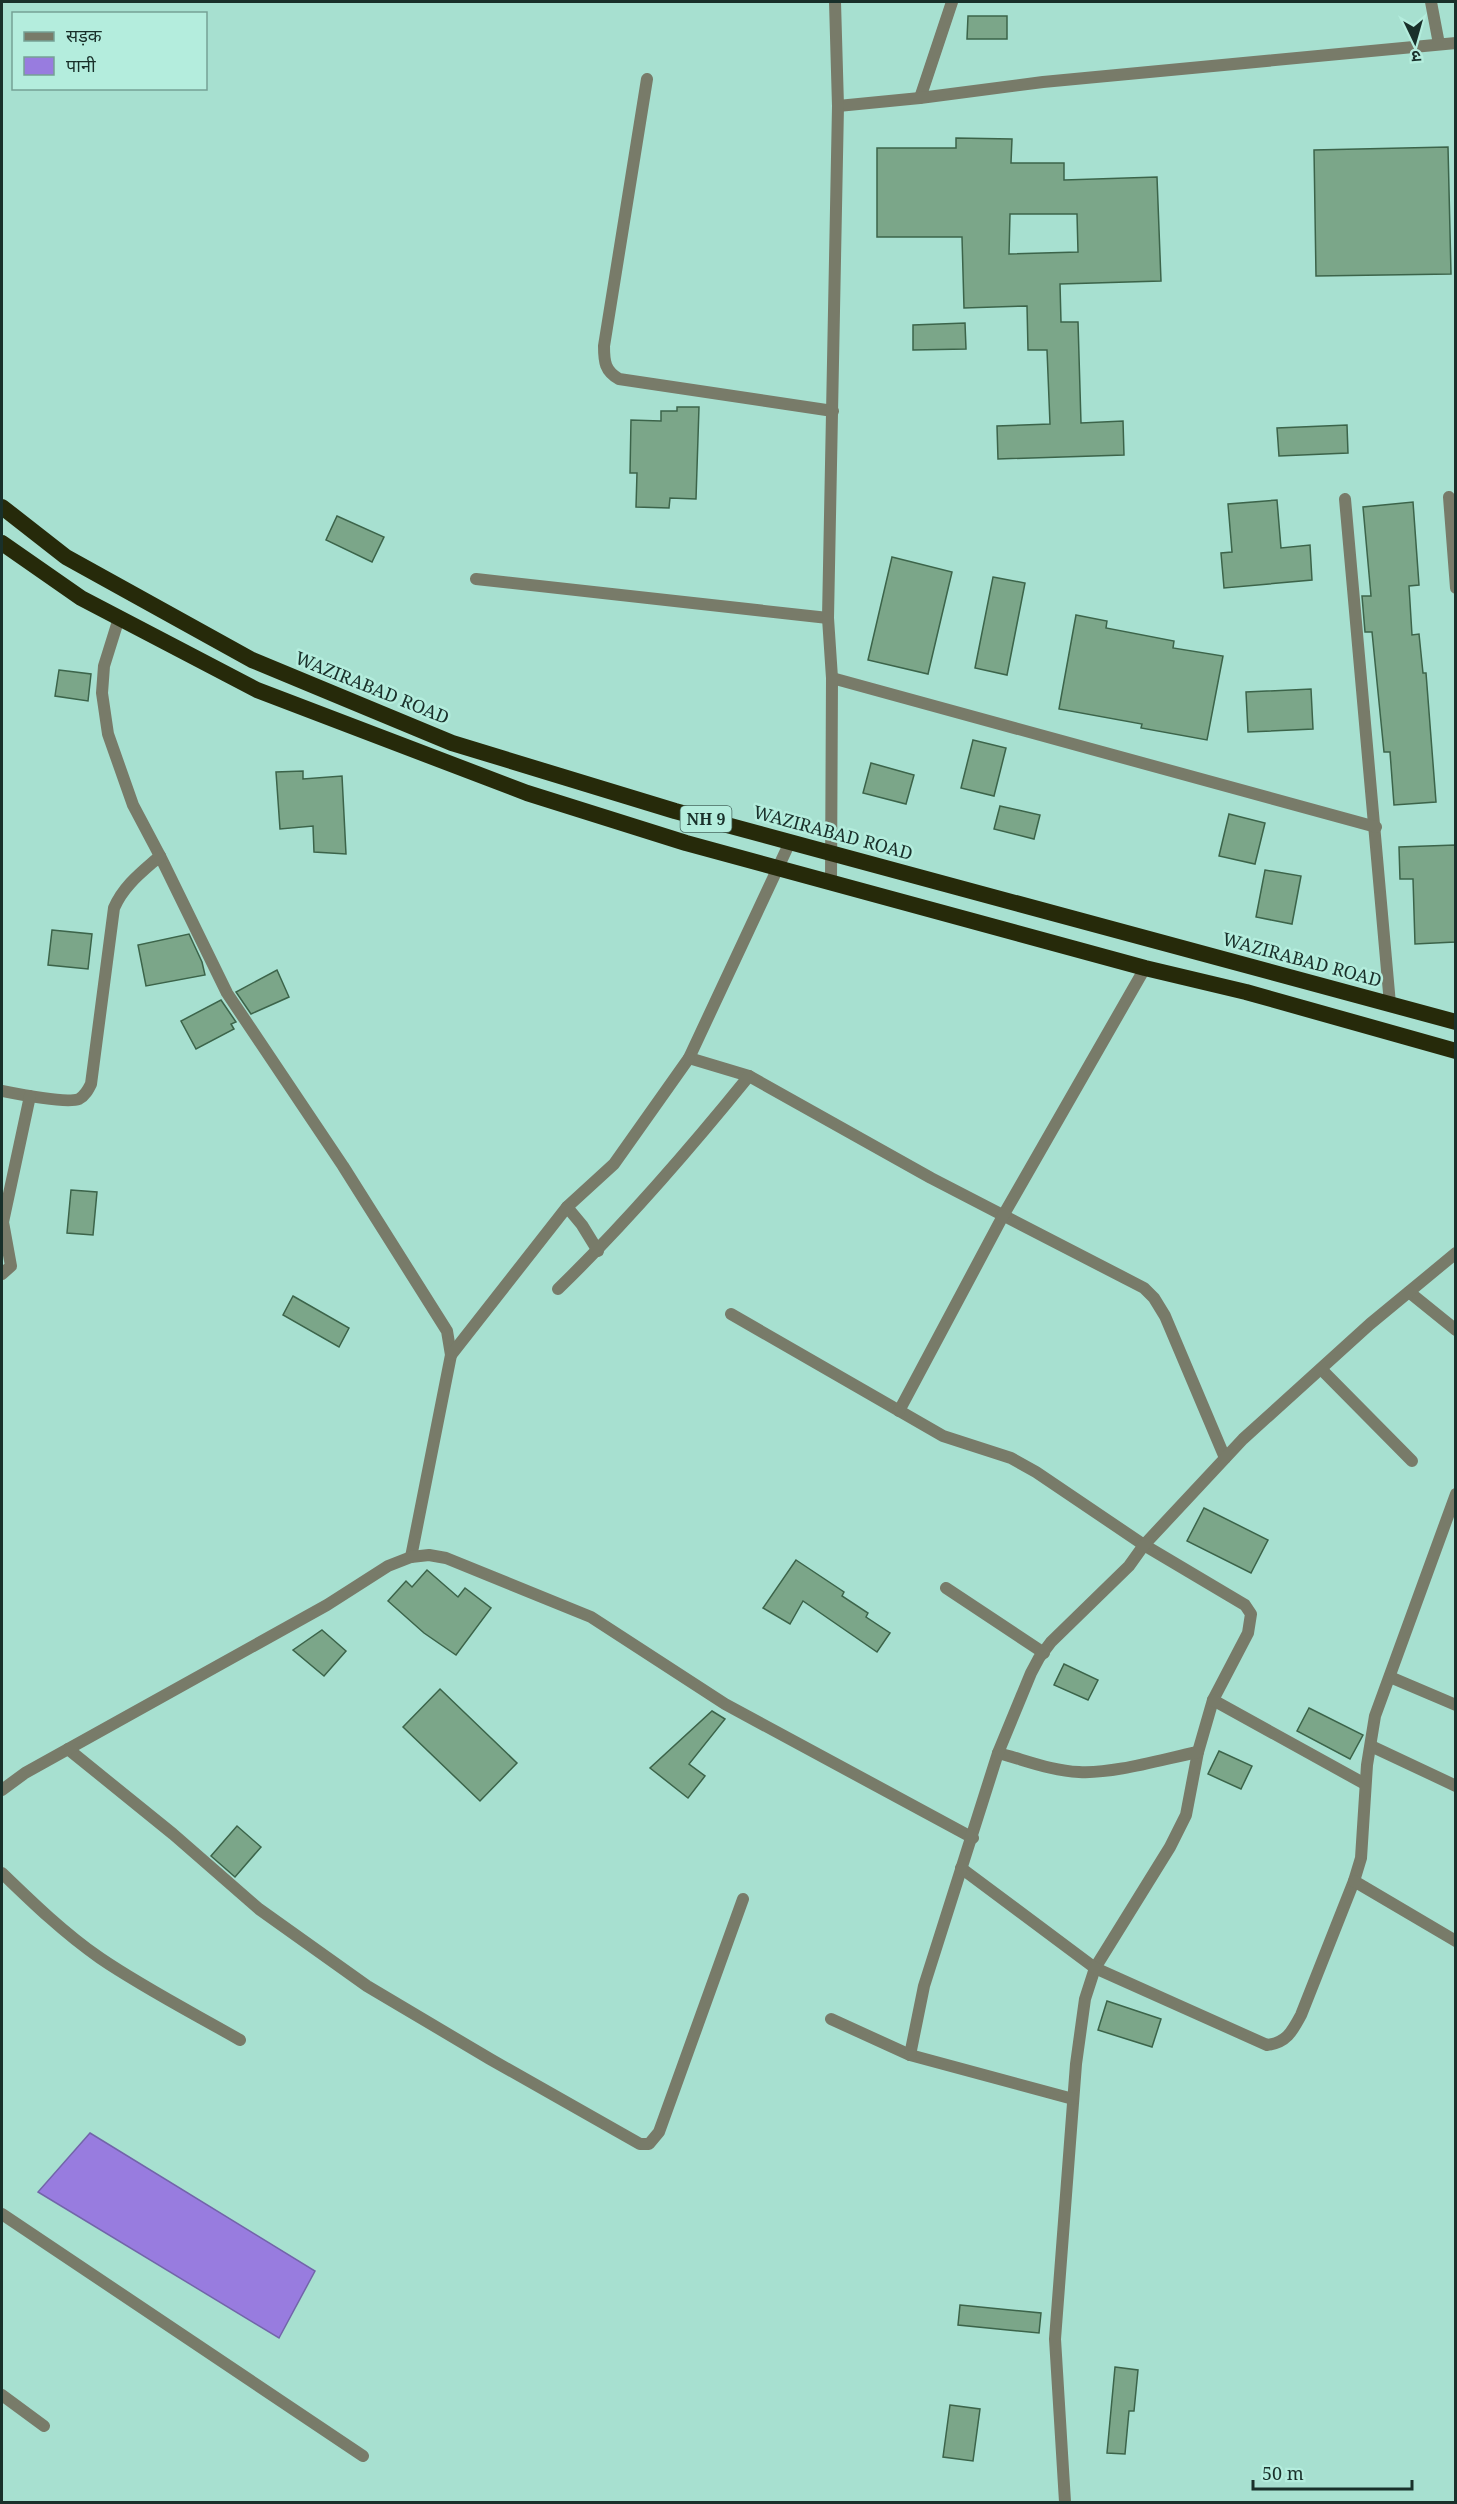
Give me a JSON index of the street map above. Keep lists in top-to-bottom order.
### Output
{
  "streets": {
    "highway": ["WAZIRABAD ROAD", "NH 9"]
  },
  "legend": ["सड़क", "पानी"],
  "scale_bar": "50 m",
  "north": "bottom"
}
